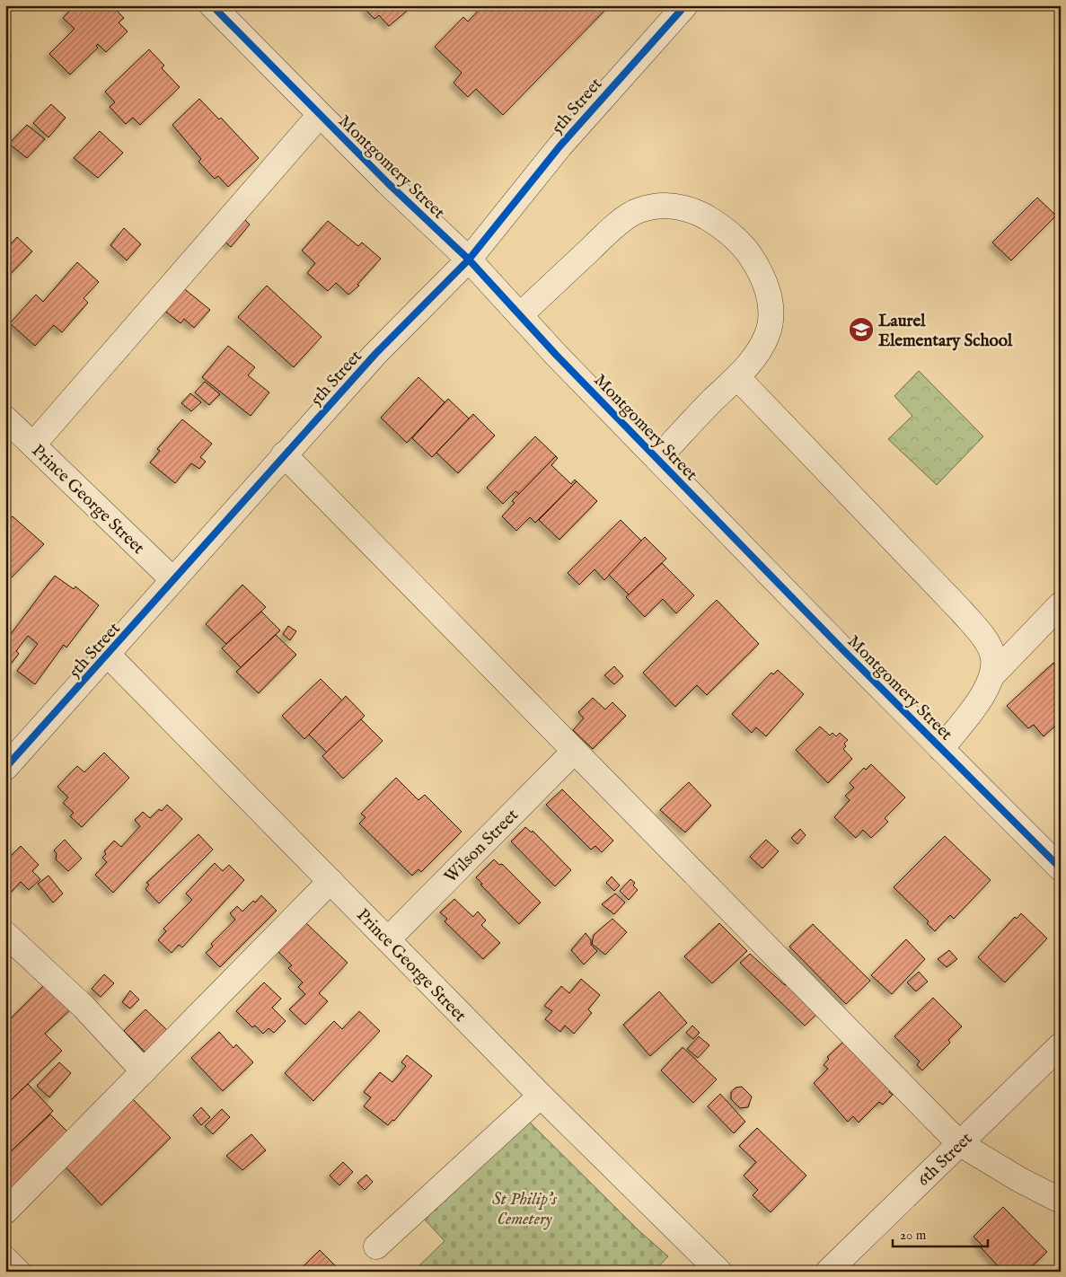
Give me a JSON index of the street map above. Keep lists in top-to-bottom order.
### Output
{
  "streets": {
    "street": [
      "5th Street",
      "Montgomery Street",
      "Prince George Street",
      "Wilson Street",
      "6th Street"
    ]
  },
  "crossings": [
    ["5th Street", "Montgomery Street"],
    ["5th Street", "Prince George Street"],
    ["Prince George Street", "Wilson Street"]
  ],
  "parks": ["St Philip's Cemetery"],
  "places": {
    "school or university": ["Laurel Elementary School"]
  },
  "scale_bar": "20 m"
}
